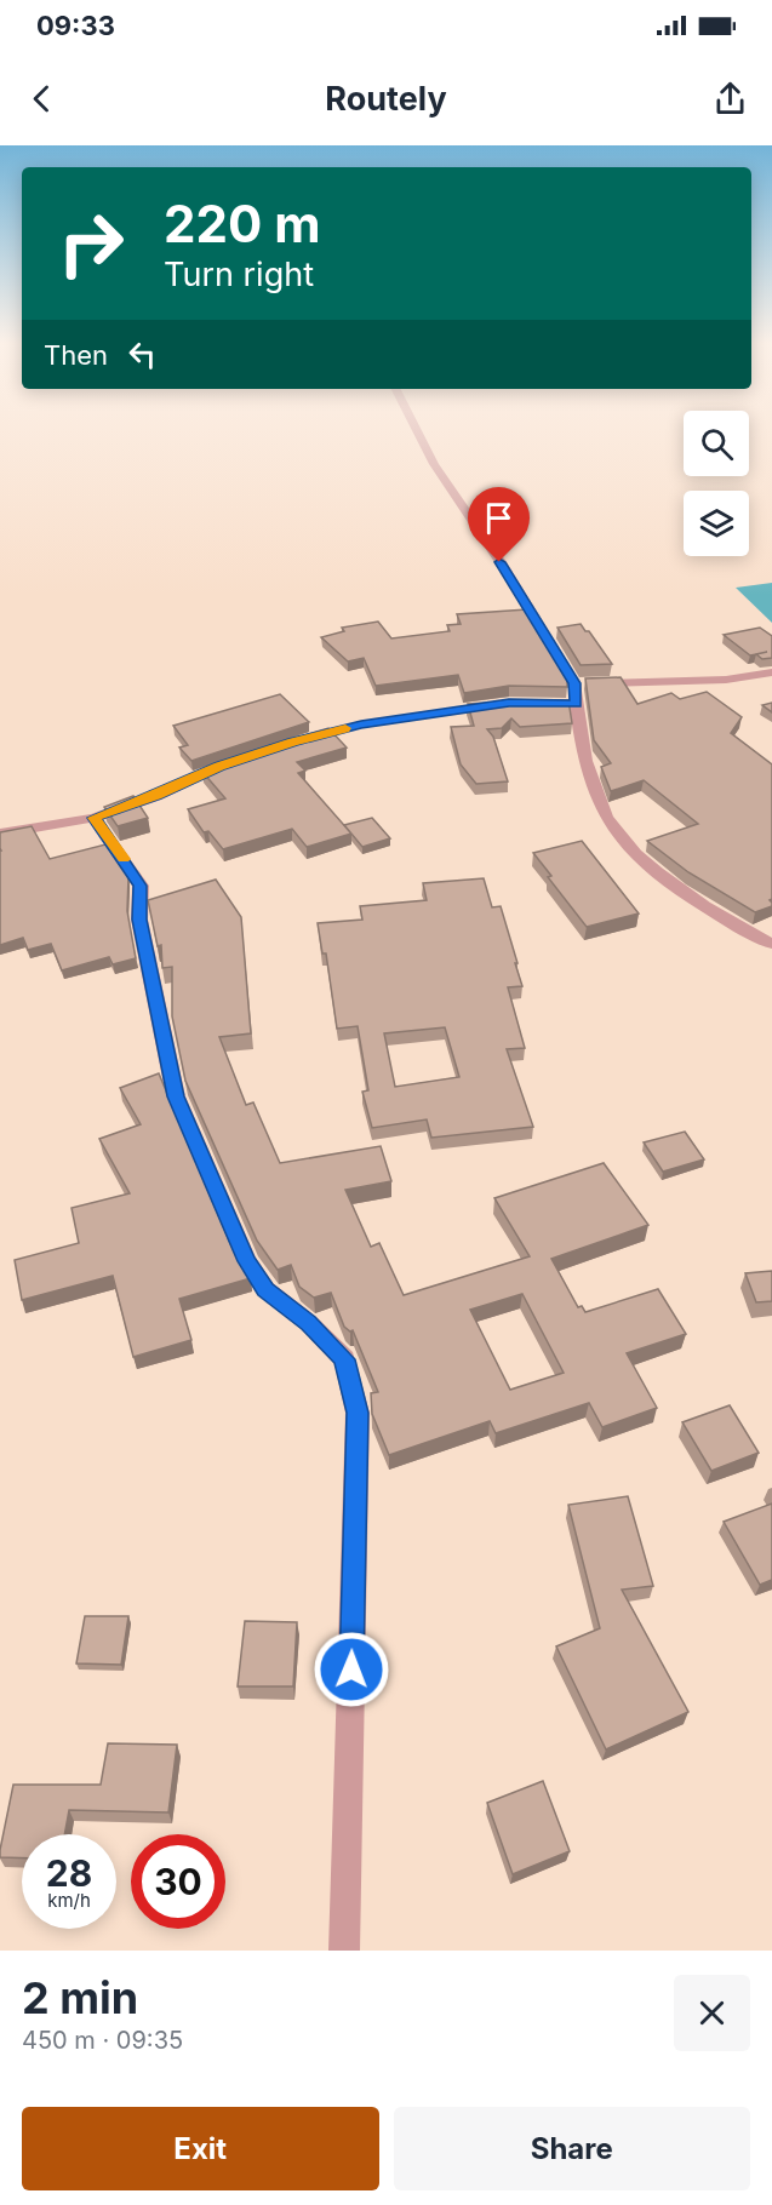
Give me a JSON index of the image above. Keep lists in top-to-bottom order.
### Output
{
  "page": {
    "status": "09:33",
    "header": "Routely",
    "turn": ["220 m", "Turn right"],
    "then": "Then",
    "speed": "28 km/h",
    "limit": "30",
    "heading": ["2 min", "450 m · 09:35"],
    "buttons": ["Exit", "Share"]
  }
}
